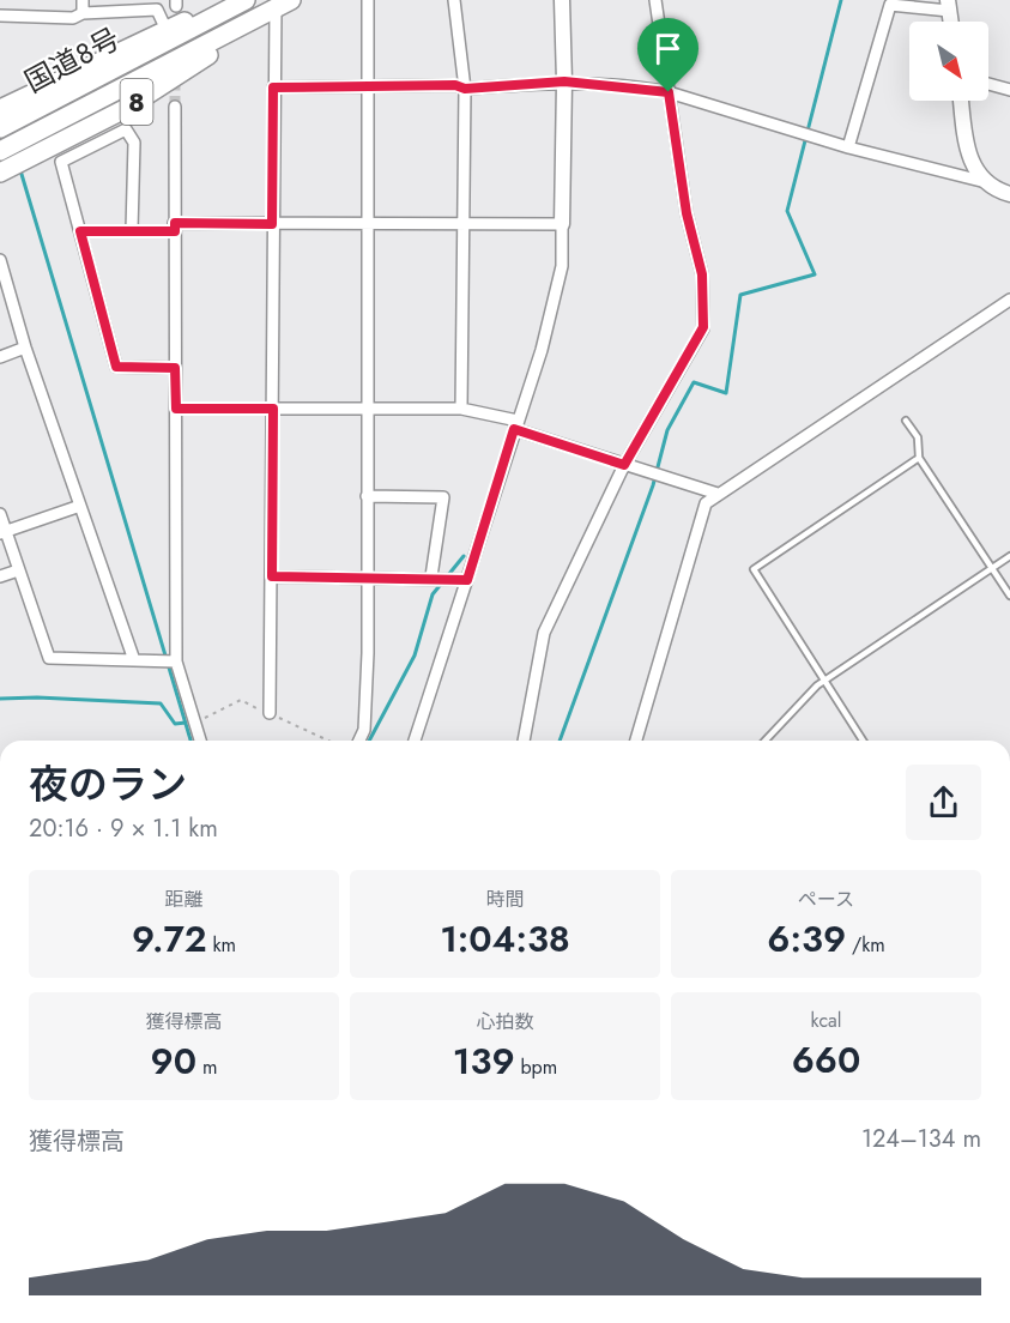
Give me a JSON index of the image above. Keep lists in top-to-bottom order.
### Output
{
  "streets": {
    "highway": ["国道8号", "8"]
  },
  "crossings": [
    ["国道8号", "8"]
  ],
  "north": "bottom right",
  "page": {
    "heading": ["夜のラン", "20:16 · 9 × 1.1 km"],
    "stats": [
      ["距離", "9.72 km"],
      ["時間", "1:04:38"],
      ["ペース", "6:39 /km"],
      ["獲得標高", "90 m"],
      ["心拍数", "139 bpm"],
      ["kcal", "660"]
    ],
    "chart": ["獲得標高", "124–134 m"]
  }
}
